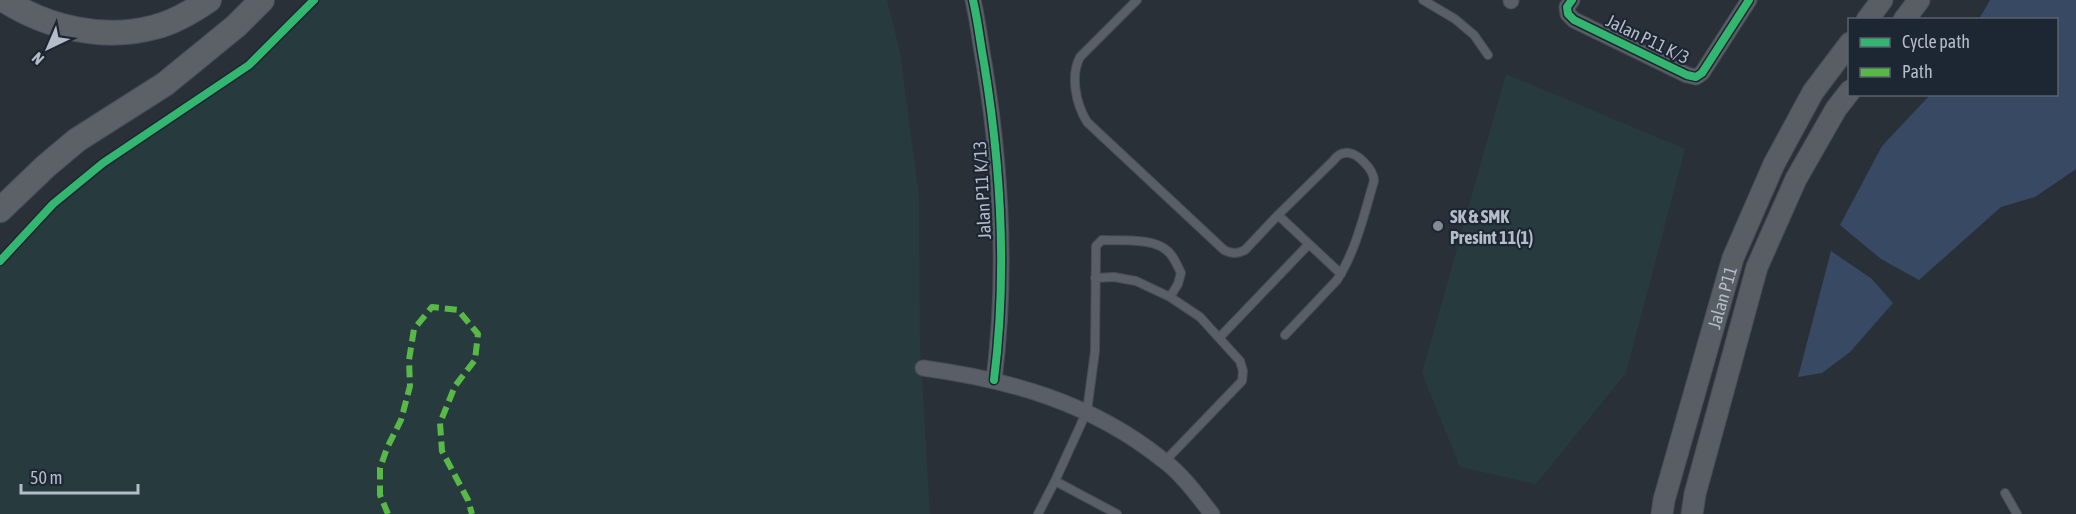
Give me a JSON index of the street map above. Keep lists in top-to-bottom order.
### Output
{
  "streets": {
    "main road": ["Jalan P11"],
    "street": ["Jalan P11 K/3", "Jalan P11 K/13"]
  },
  "places": ["SK & SMK Presint 11(1)"],
  "legend": ["Cycle path", "Path"],
  "scale_bar": "50 m",
  "north": "bottom left"
}
